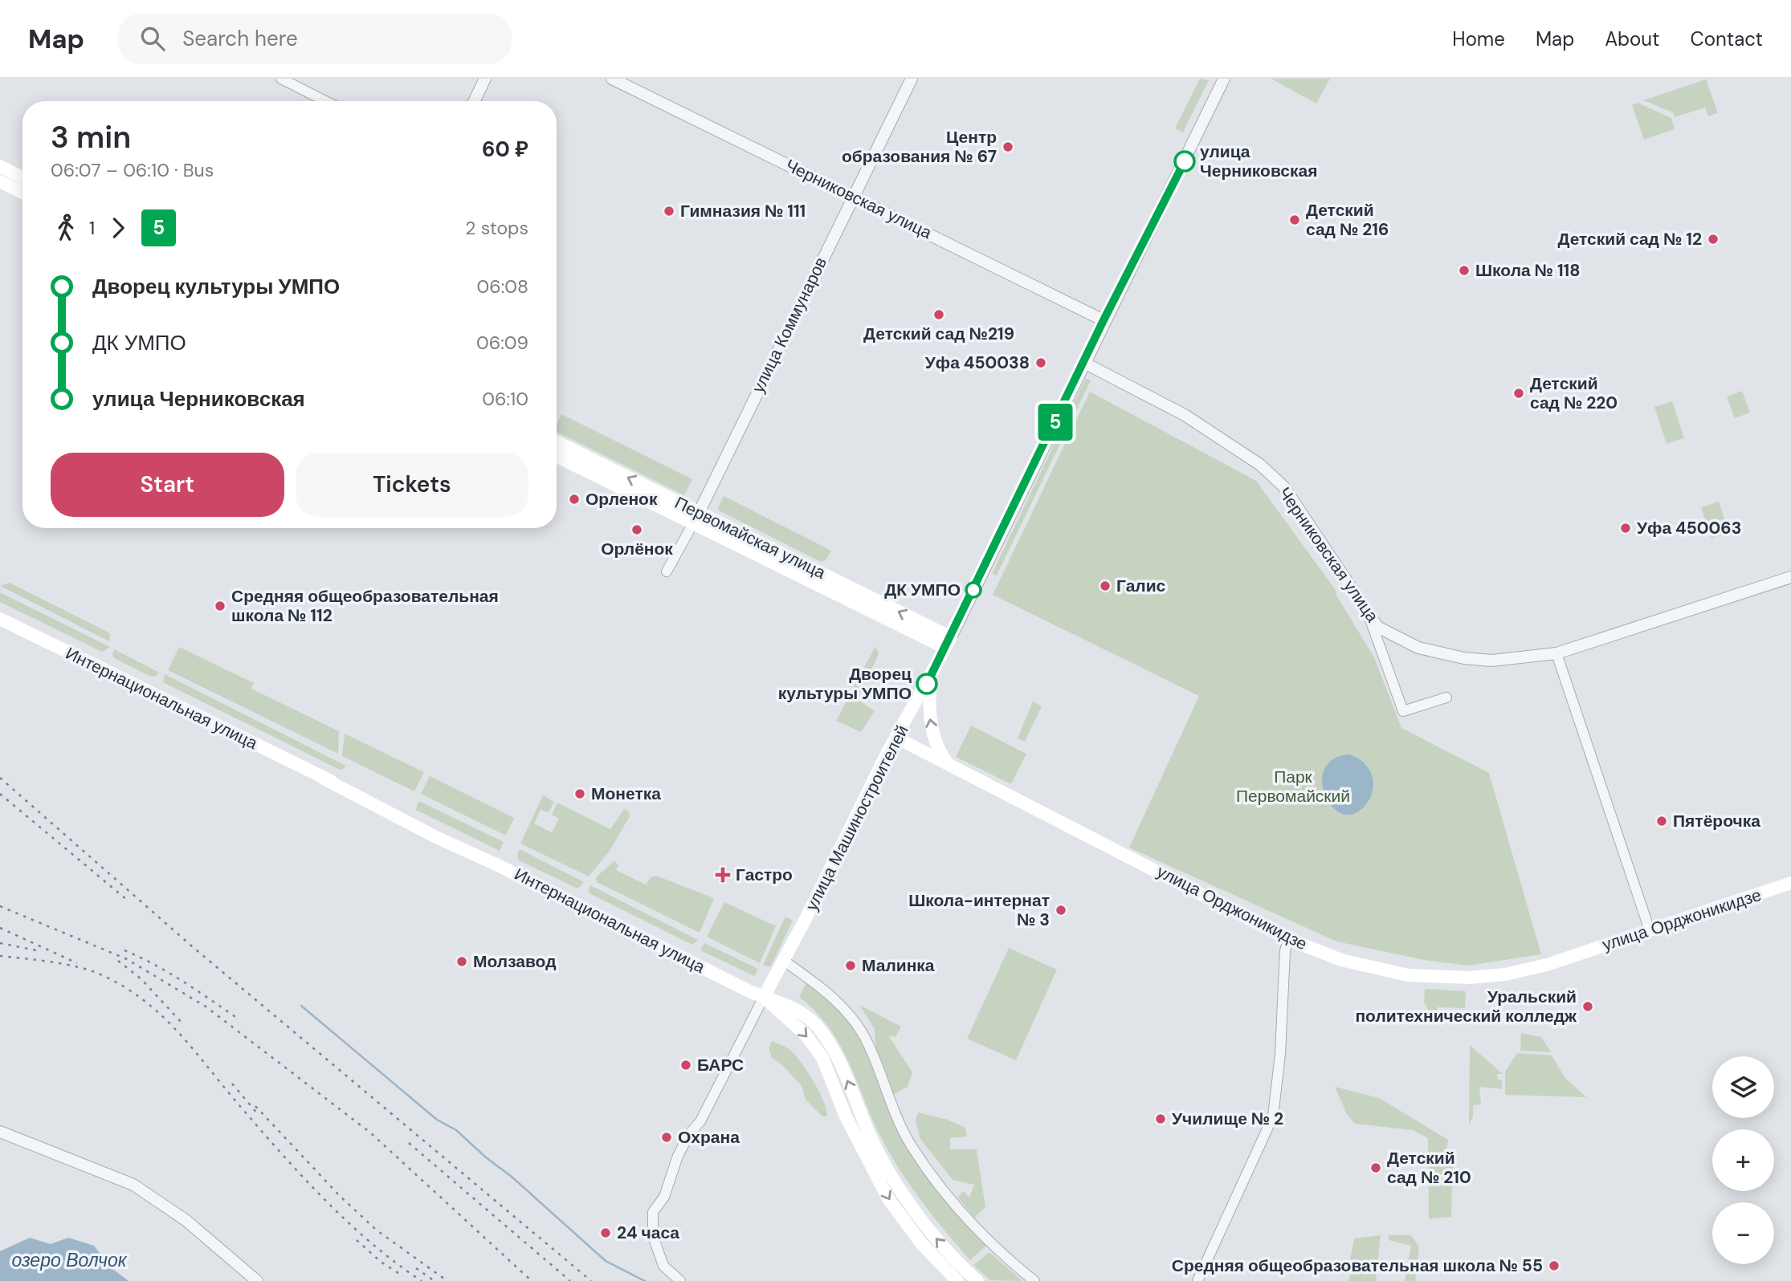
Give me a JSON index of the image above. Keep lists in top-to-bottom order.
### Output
{
  "streets": {
    "main road": [
      "Первомайская улица",
      "Интернациональная улица",
      "улица Машиностроителей",
      "улица Орджоникидзе"
    ],
    "street": ["Черниковская улица", "улица Коммунаров"]
  },
  "crossings": [
    ["Черниковская улица", "улица Коммунаров"],
    ["Черниковская улица", "улица Машиностроителей"],
    ["улица Коммунаров", "Первомайская улица"],
    ["Первомайская улица", "улица Машиностроителей"],
    ["Интернациональная улица", "улица Машиностроителей"],
    ["улица Машиностроителей", "улица Орджоникидзе"]
  ],
  "water": ["озеро Волчок"],
  "parks": ["Парк Первомайский"],
  "places": {
    "other": [
      "Центр образования № 67",
      "улица Черниковская",
      "Гимназия № 111",
      "Детский сад № 216",
      "Детский сад № 12",
      "Школа № 118",
      "Детский сад №219",
      "Уфа 450038",
      "Детский сад № 220",
      "Орленок",
      "Уфа 450063",
      "Орлёнок",
      "Галис",
      "ДК УМПО",
      "Средняя общеобразовательная школа № 112",
      "Дворец культуры УМПО",
      "Монетка",
      "Пятёрочка",
      "Школа-интернат № 3",
      "Молзавод",
      "Малинка",
      "Уральский политехнический колледж",
      "БАРС",
      "Училище № 2",
      "Охрана",
      "Детский сад № 210",
      "24 часа",
      "Средняя общеобразовательная школа № 55"
    ],
    "health": ["Гастро"]
  },
  "lines": ["bus line 5"],
  "page": {
    "header": "Map",
    "search": "Search here",
    "nav": [
      "Home",
      "Map",
      "About",
      "Contact"
    ],
    "on_map": "5",
    "heading": ["3 min", "06:07 – 06:10 · Bus", "60 ₽"],
    "legs": ["1", "5", "2 stops"],
    "list": [
      {
        "name": "Дворец культуры УМПО",
        "value": "06:08"
      },
      {
        "name": "ДК УМПО",
        "value": "06:09"
      },
      {
        "name": "улица Черниковская",
        "value": "06:10"
      }
    ],
    "buttons": ["Start", "Tickets"],
    "map_buttons": ["+", "−"]
  }
}
